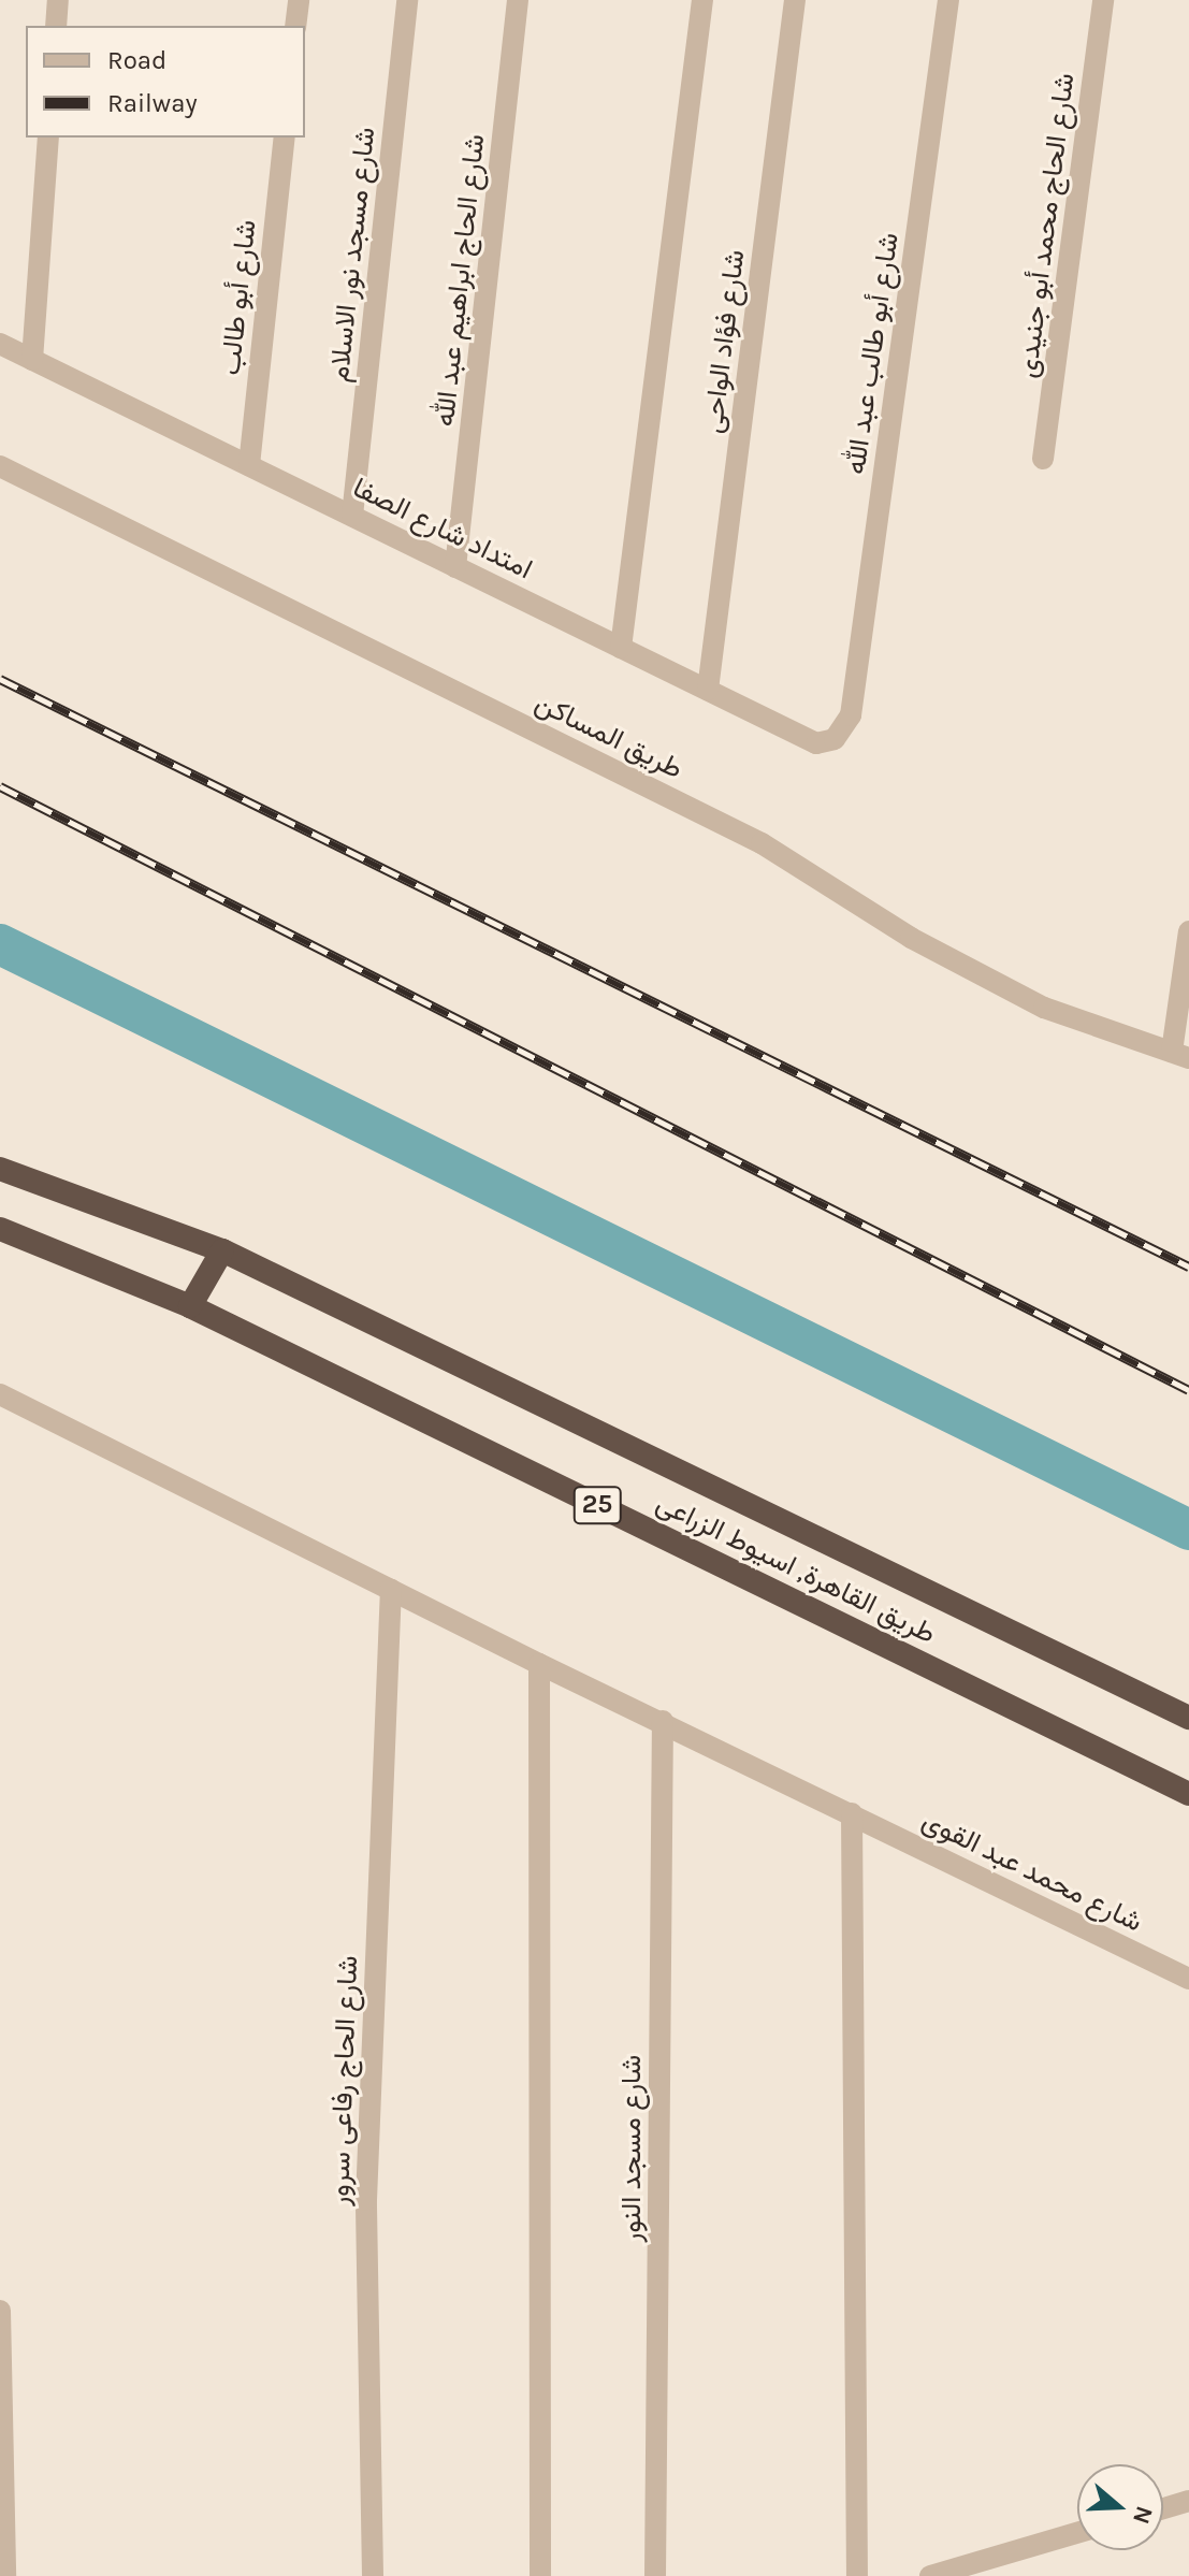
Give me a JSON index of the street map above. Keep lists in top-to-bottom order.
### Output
{
  "streets": {
    "highway": ["25", "طريق القاهرة, اسيوط الزراعى"],
    "street": [
      "شارع الحاج محمد أبو جنيدى",
      "شارع مسجد نور الاسلام",
      "شارع الحاج ابراهيم عبد الله",
      "شارع أبو طالب",
      "شارع فؤاد الواحى",
      "شارع أبو طالب عبد الله",
      "امتداد شارع الصفا",
      "طريق المساكن",
      "شارع محمد عبد القوى",
      "شارع الحاج رفاعى سرور",
      "شارع مسجد النور"
    ]
  },
  "crossings": [
    ["شارع مسجد نور الاسلام", "امتداد شارع الصفا"],
    ["شارع الحاج ابراهيم عبد الله", "امتداد شارع الصفا"],
    ["شارع أبو طالب", "امتداد شارع الصفا"],
    ["شارع فؤاد الواحى", "امتداد شارع الصفا"],
    ["شارع أبو طالب عبد الله", "امتداد شارع الصفا"],
    ["شارع محمد عبد القوى", "شارع الحاج رفاعى سرور"],
    ["شارع محمد عبد القوى", "شارع مسجد النور"]
  ],
  "legend": ["Road", "Railway"],
  "north": "right"
}
